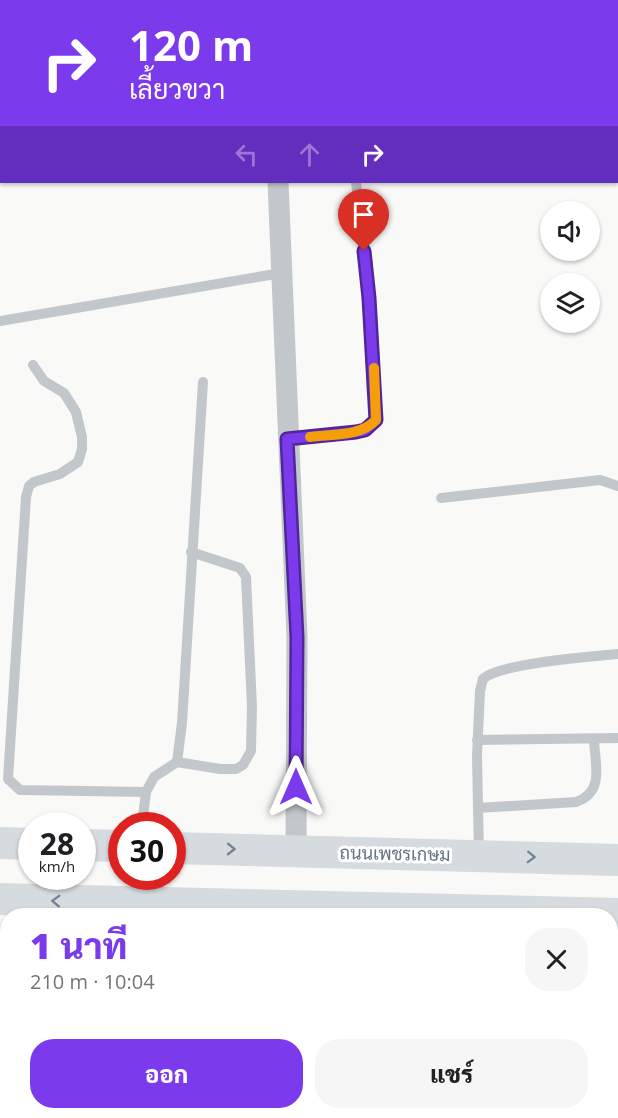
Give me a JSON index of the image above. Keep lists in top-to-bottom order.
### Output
{
  "streets": {
    "main road": ["ถนนเพชรเกษม"]
  },
  "one_way": ["ถนนเพชรเกษม"],
  "page": {
    "turn": ["120 m", "เลี้ยวขวา"],
    "speed": "28 km/h",
    "limit": "30",
    "heading": ["1 นาที", "210 m · 10:04"],
    "buttons": ["ออก", "แชร์"]
  }
}
